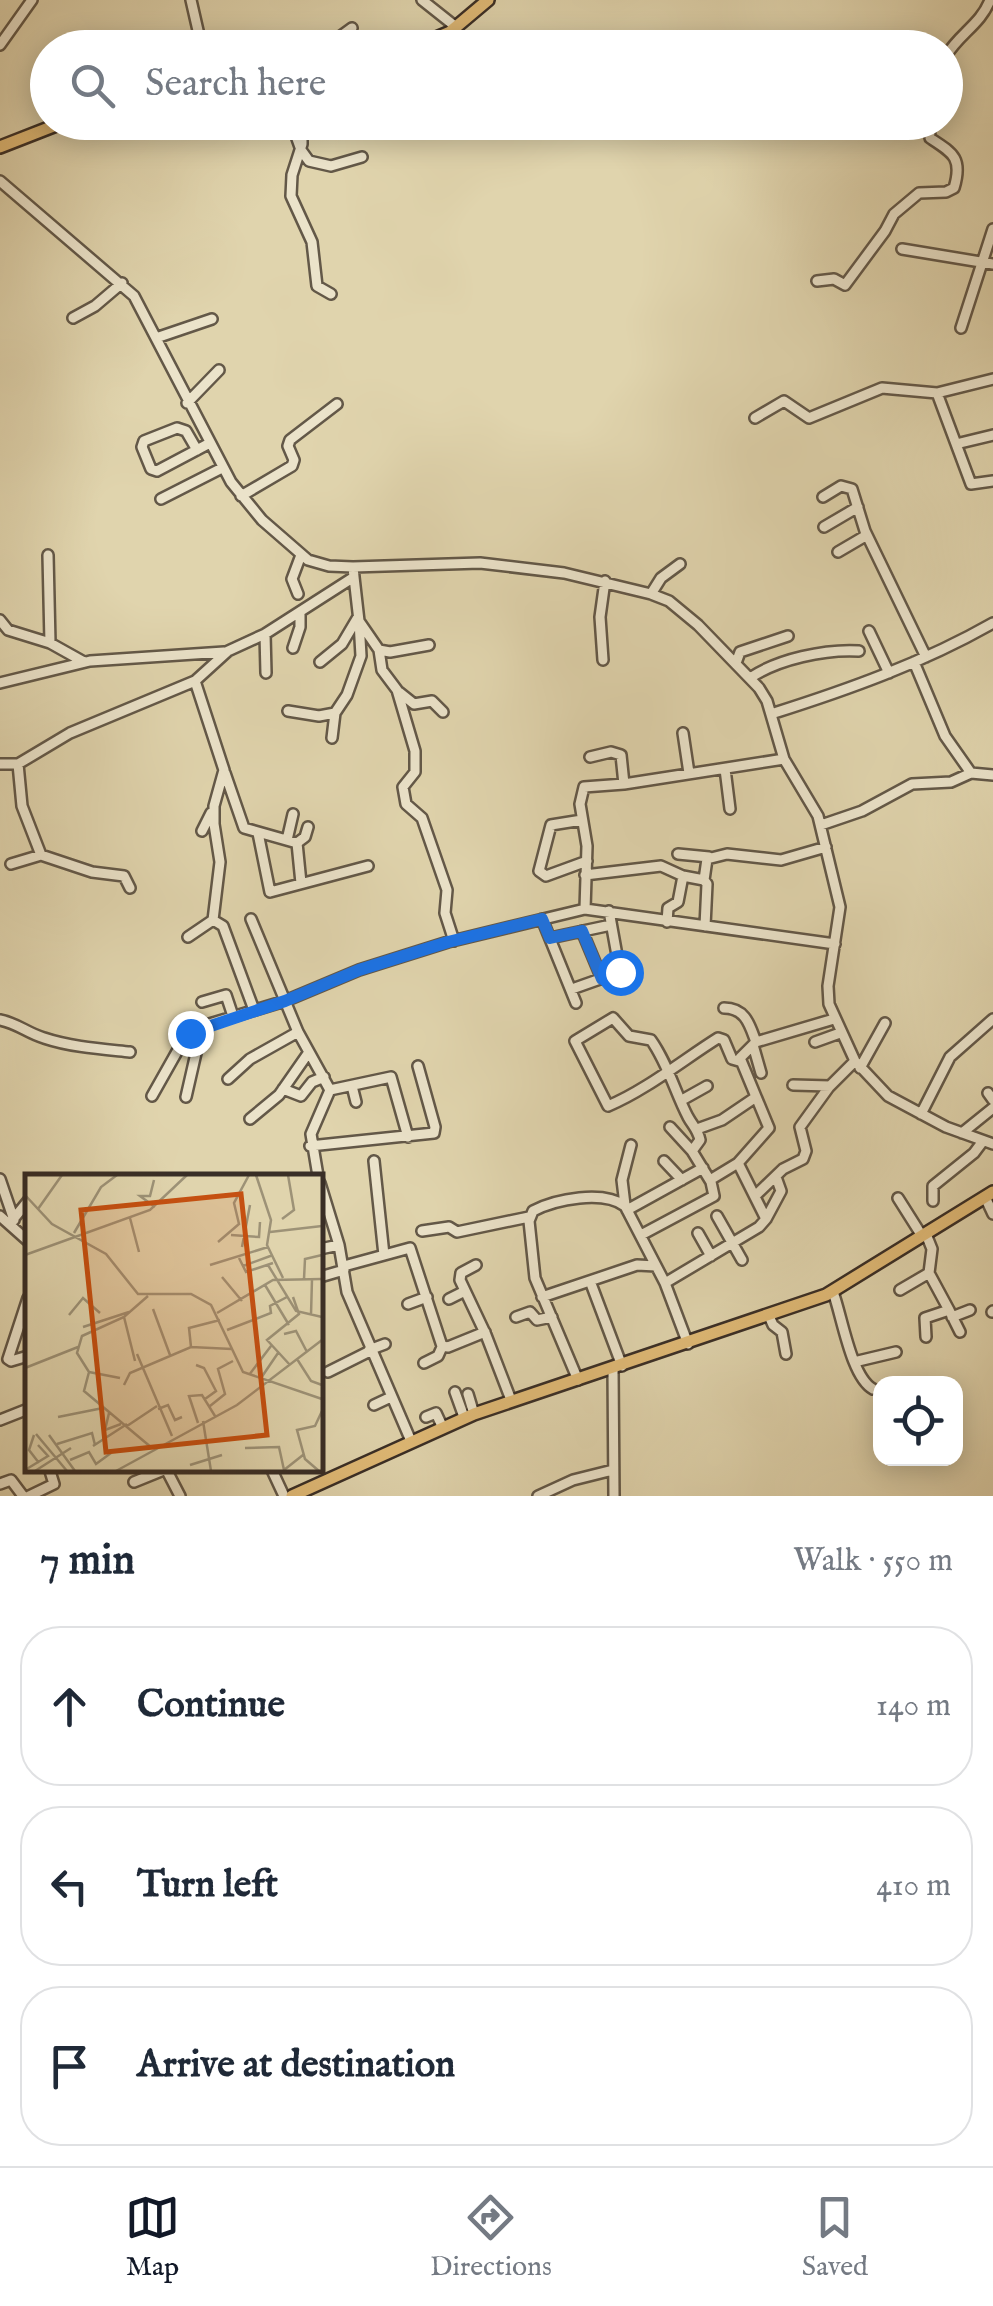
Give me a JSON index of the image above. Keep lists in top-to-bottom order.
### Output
{
  "page": {
    "search": "Search here",
    "heading": ["7 min", "Walk · 550 m"],
    "list": [
      ["Continue", "140 m"],
      ["Turn left", "410 m"],
      "Arrive at destination"
    ],
    "nav": ["Map", "Directions", "Saved"]
  }
}
